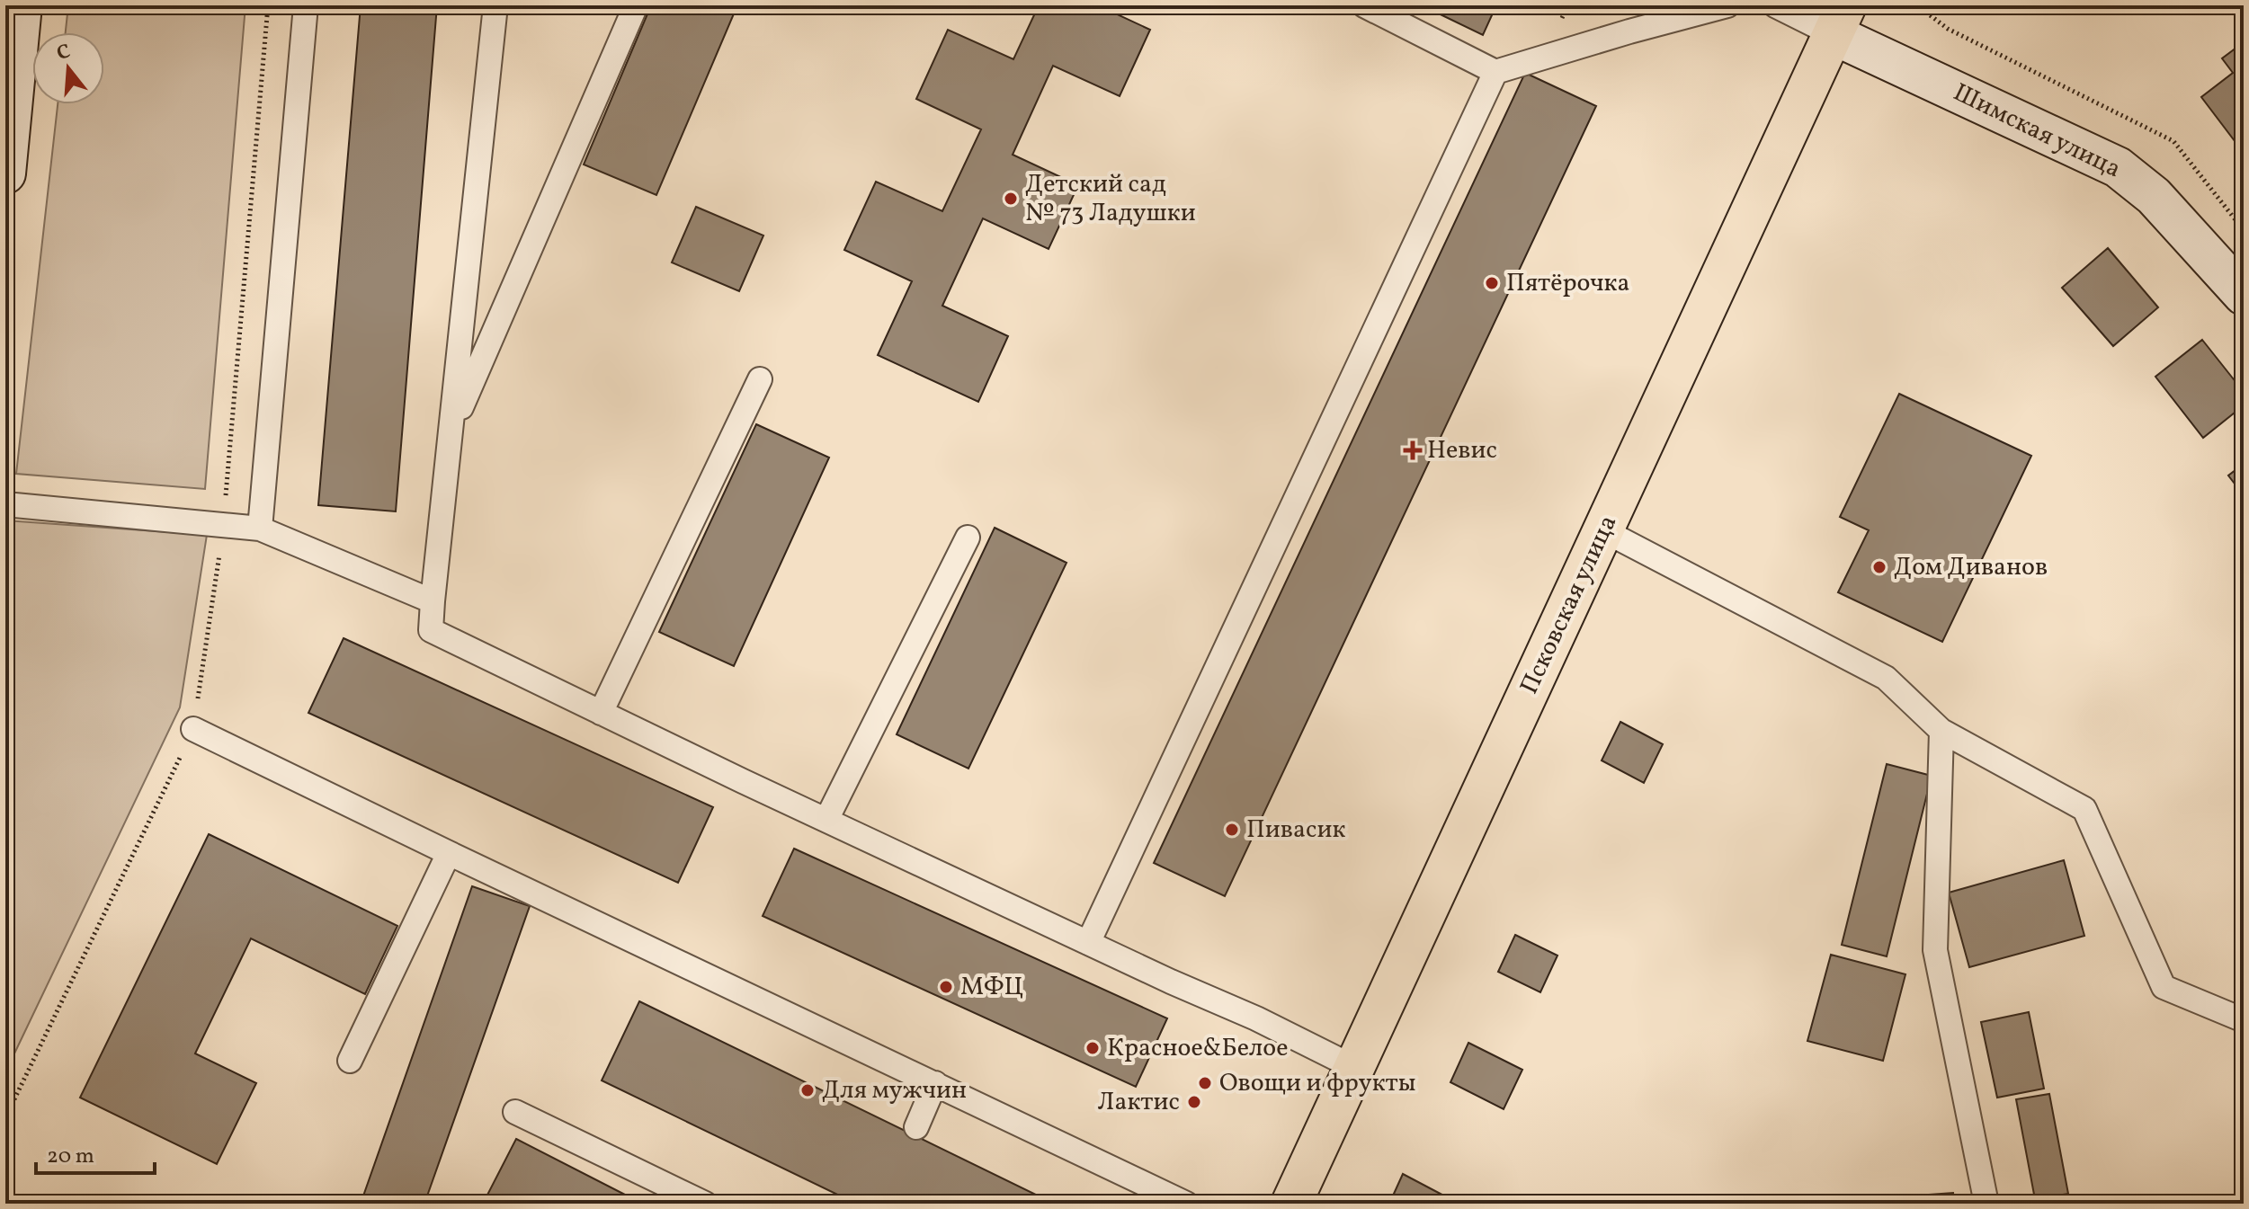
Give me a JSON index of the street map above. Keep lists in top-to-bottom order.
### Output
{
  "streets": {
    "main road": ["Псковская улица"],
    "street": ["Шимская улица"]
  },
  "crossings": [
    ["Шимская улица", "Псковская улица"]
  ],
  "places": {
    "other": [
      "Детский сад № 73 Ладушки",
      "Пятёрочка",
      "Дом Диванов",
      "Пивасик",
      "МФЦ",
      "Красное&Белое",
      "Овощи и фрукты",
      "Для мужчин",
      "Лактис"
    ],
    "health": ["Невис"]
  },
  "scale_bar": "20 m",
  "north": "top"
}
